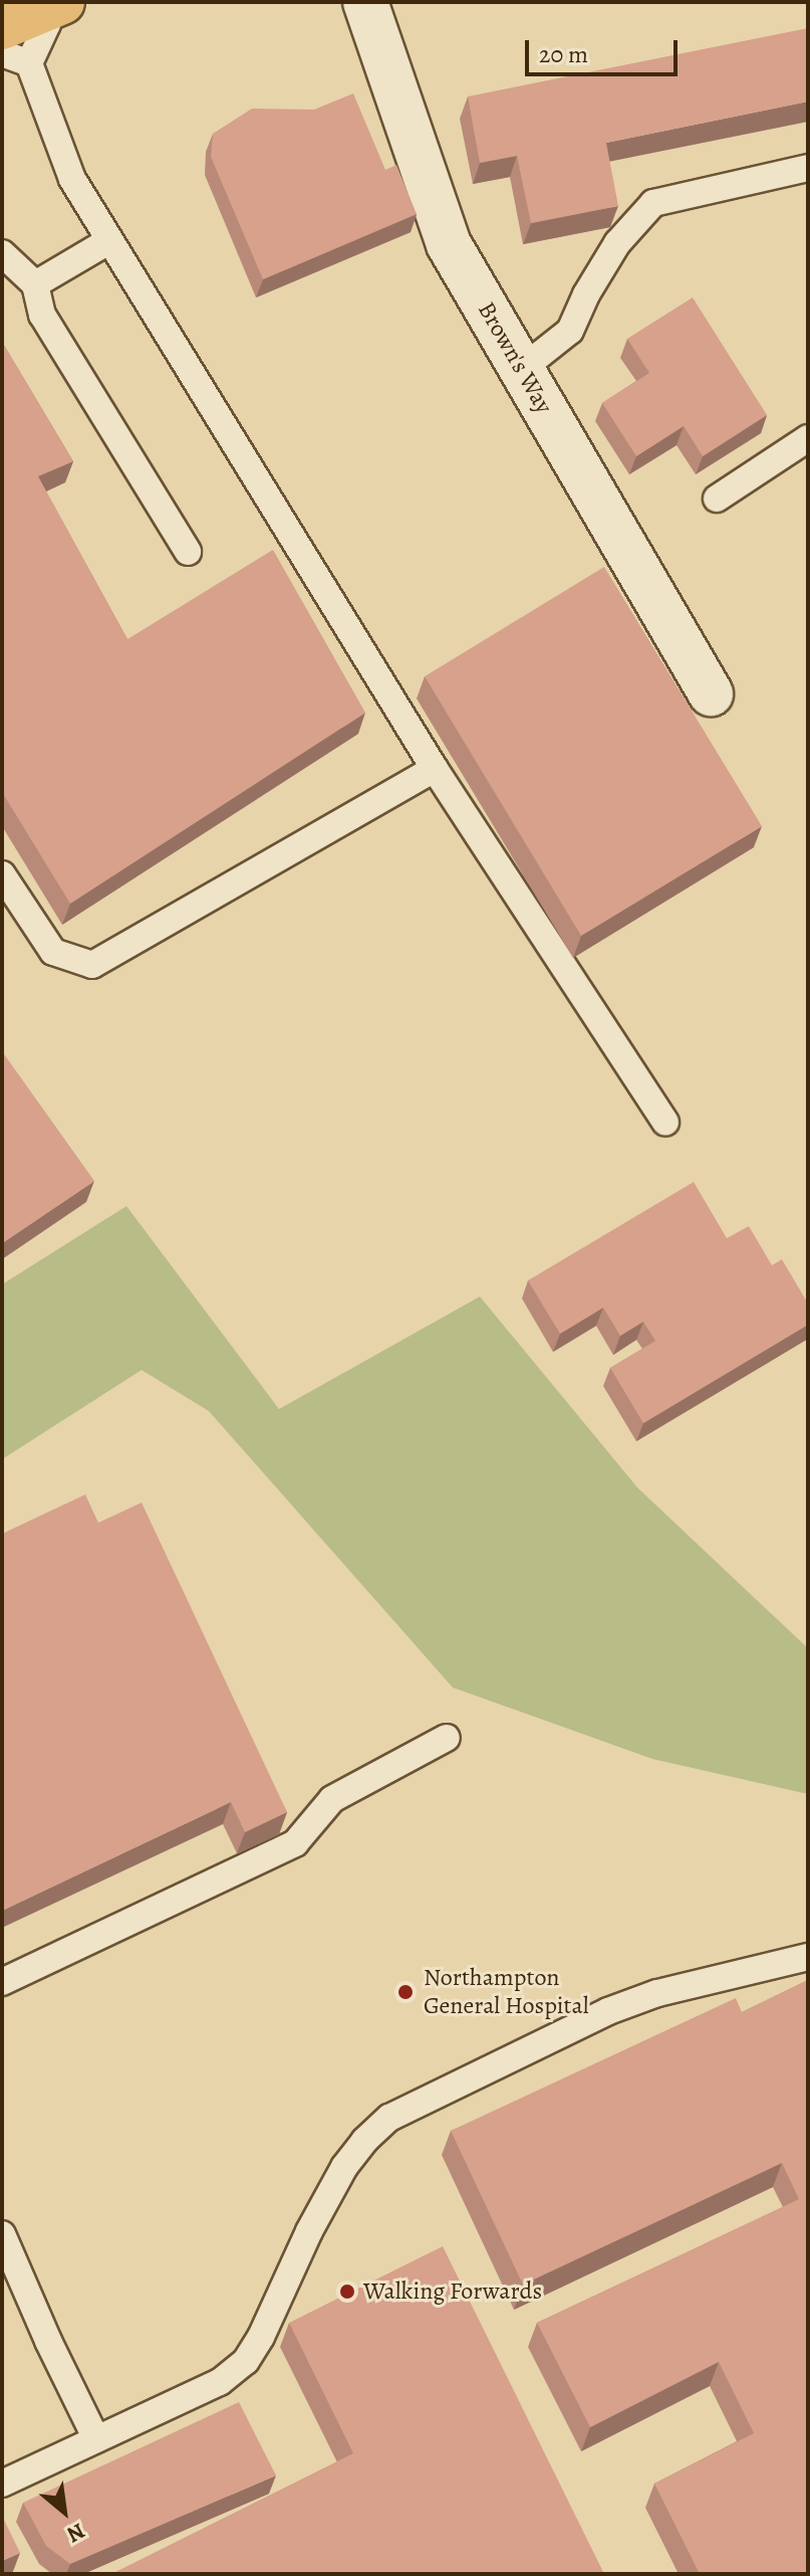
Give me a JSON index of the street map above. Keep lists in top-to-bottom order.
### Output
{
  "streets": {
    "street": ["Brown's Way"]
  },
  "places": ["Northampton General Hospital", "Walking Forwards"],
  "scale_bar": "20 m",
  "north": "bottom right"
}
